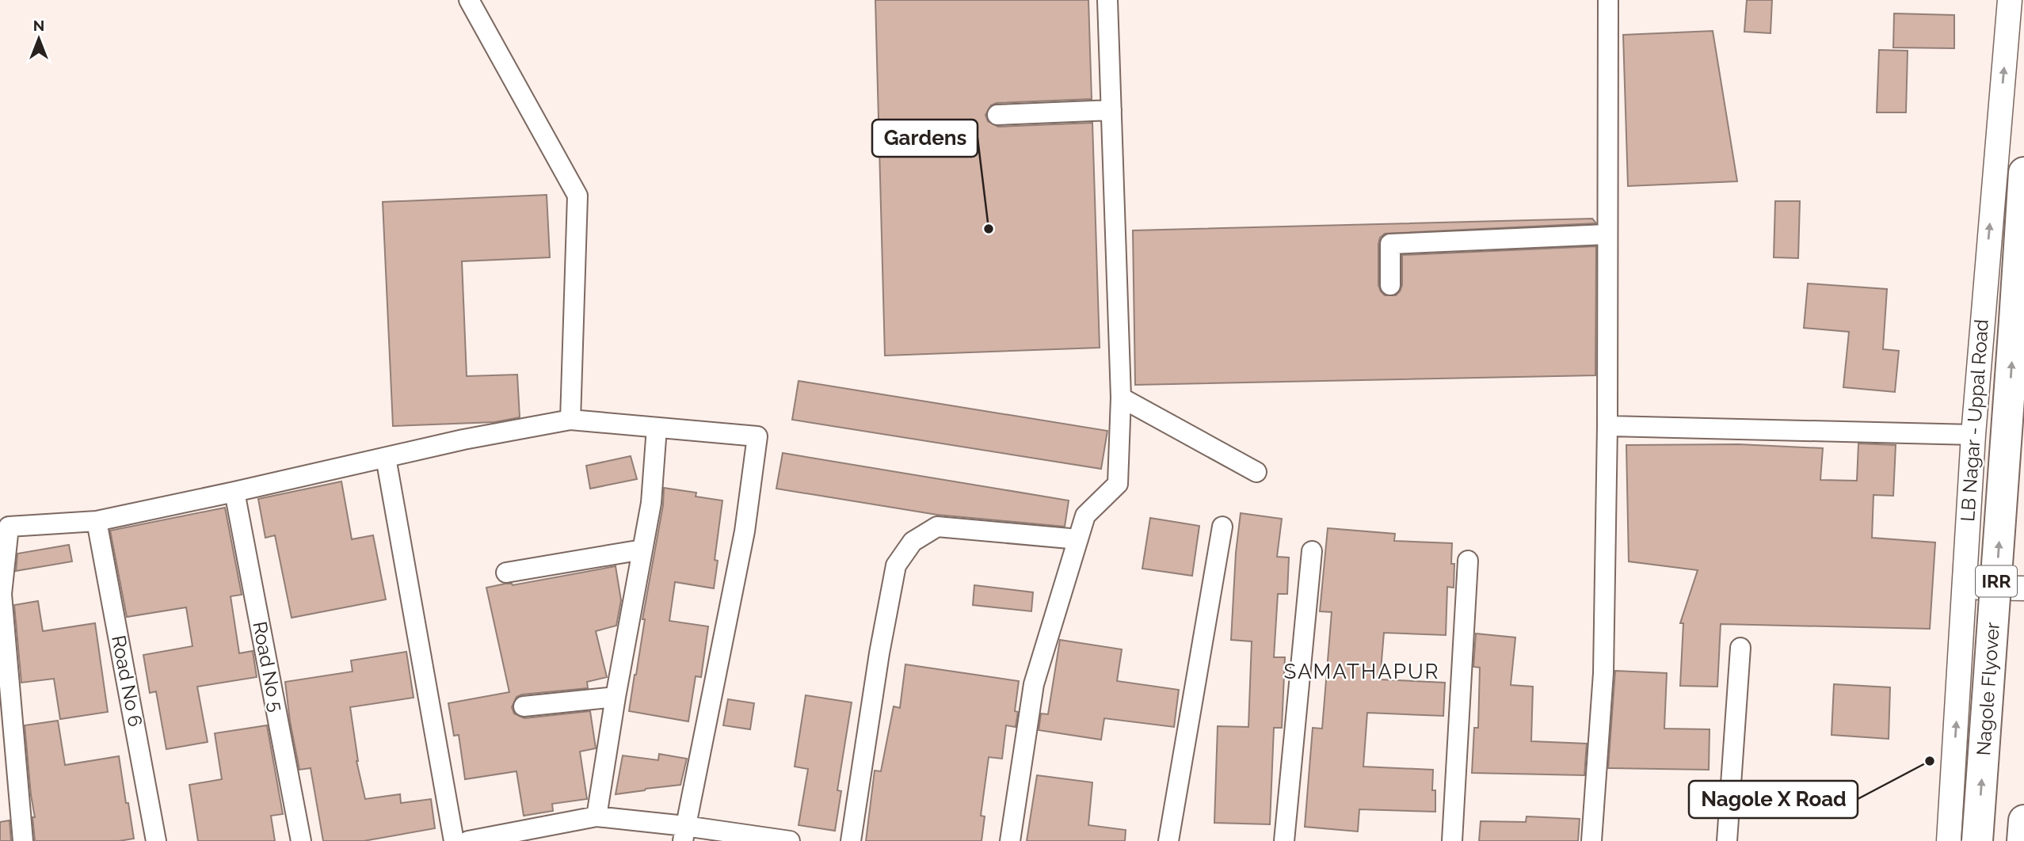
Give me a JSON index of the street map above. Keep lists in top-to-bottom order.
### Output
{
  "streets": {
    "highway": ["IRR", "Nagole Flyover"],
    "street": ["LB Nagar - Uppal Road", "Road No 5", "Road No 6"]
  },
  "one_way": ["LB Nagar - Uppal Road", "Nagole Flyover"],
  "districts": ["SAMATHAPUR"],
  "places": ["Gardens", "Nagole X Road"],
  "north": "top"
}
